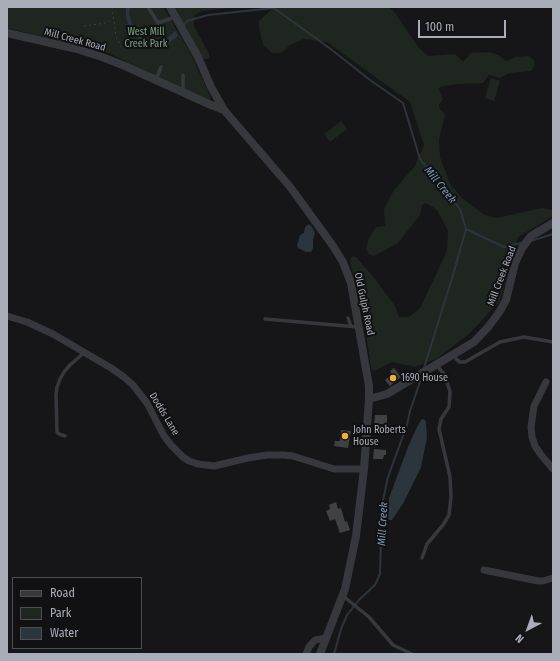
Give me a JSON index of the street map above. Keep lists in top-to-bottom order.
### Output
{
  "streets": {
    "street": ["Mill Creek Road", "Old Gulph Road", "Dodds Lane"]
  },
  "crossings": [
    ["Mill Creek Road", "Old Gulph Road"],
    ["Old Gulph Road", "Dodds Lane"]
  ],
  "water": ["Mill Creek"],
  "parks": ["West Mill Creek Park"],
  "places": ["1690 House", "John Roberts House"],
  "legend": ["Road", "Park", "Water"],
  "scale_bar": "100 m",
  "north": "bottom left"
}
